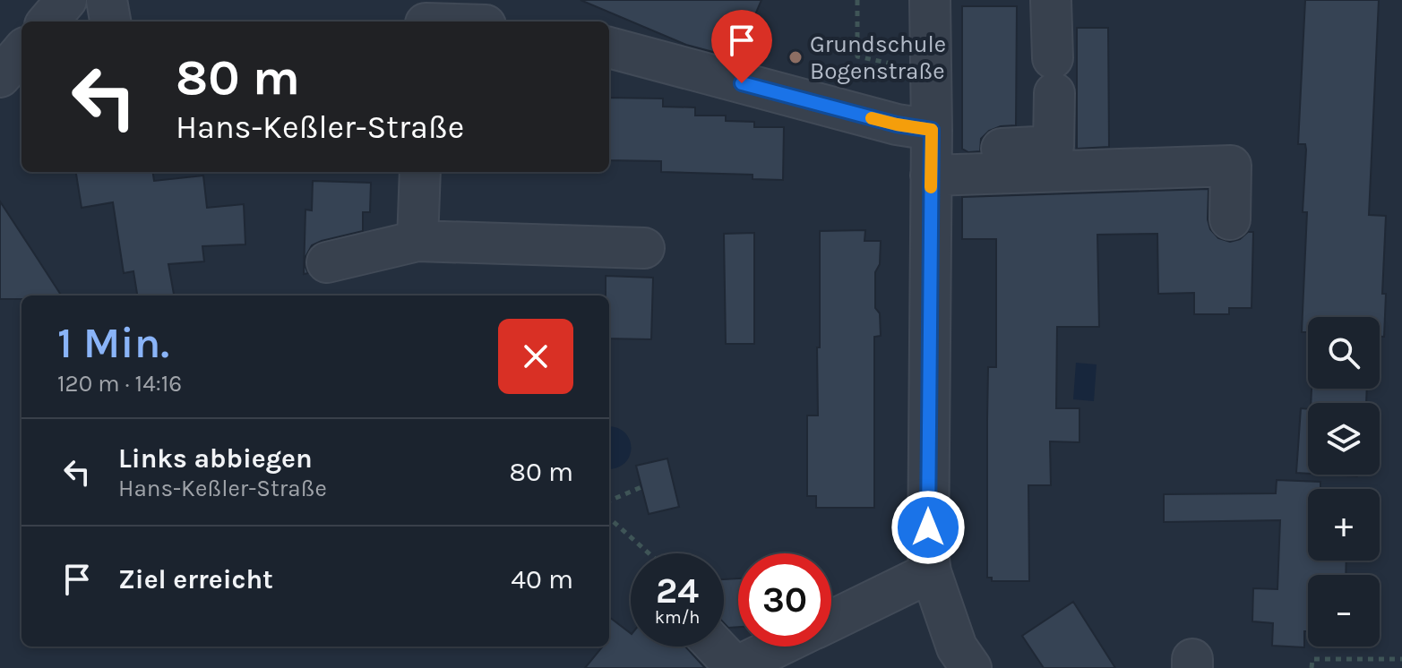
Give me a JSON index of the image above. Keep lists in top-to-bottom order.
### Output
{
  "places": ["Grundschule Bogenstraße"],
  "page": {
    "turn": ["80 m", "Hans-Keßler-Straße"],
    "heading": ["1 Min.", "120 m · 14:16"],
    "map_buttons": ["+", "−"],
    "list": [
      {
        "name": "Links abbiegen",
        "note": "Hans-Keßler-Straße",
        "value": "80 m"
      },
      {
        "name": "Ziel erreicht",
        "value": "40 m"
      }
    ],
    "speed": "24 km/h",
    "limit": "30"
  }
}
